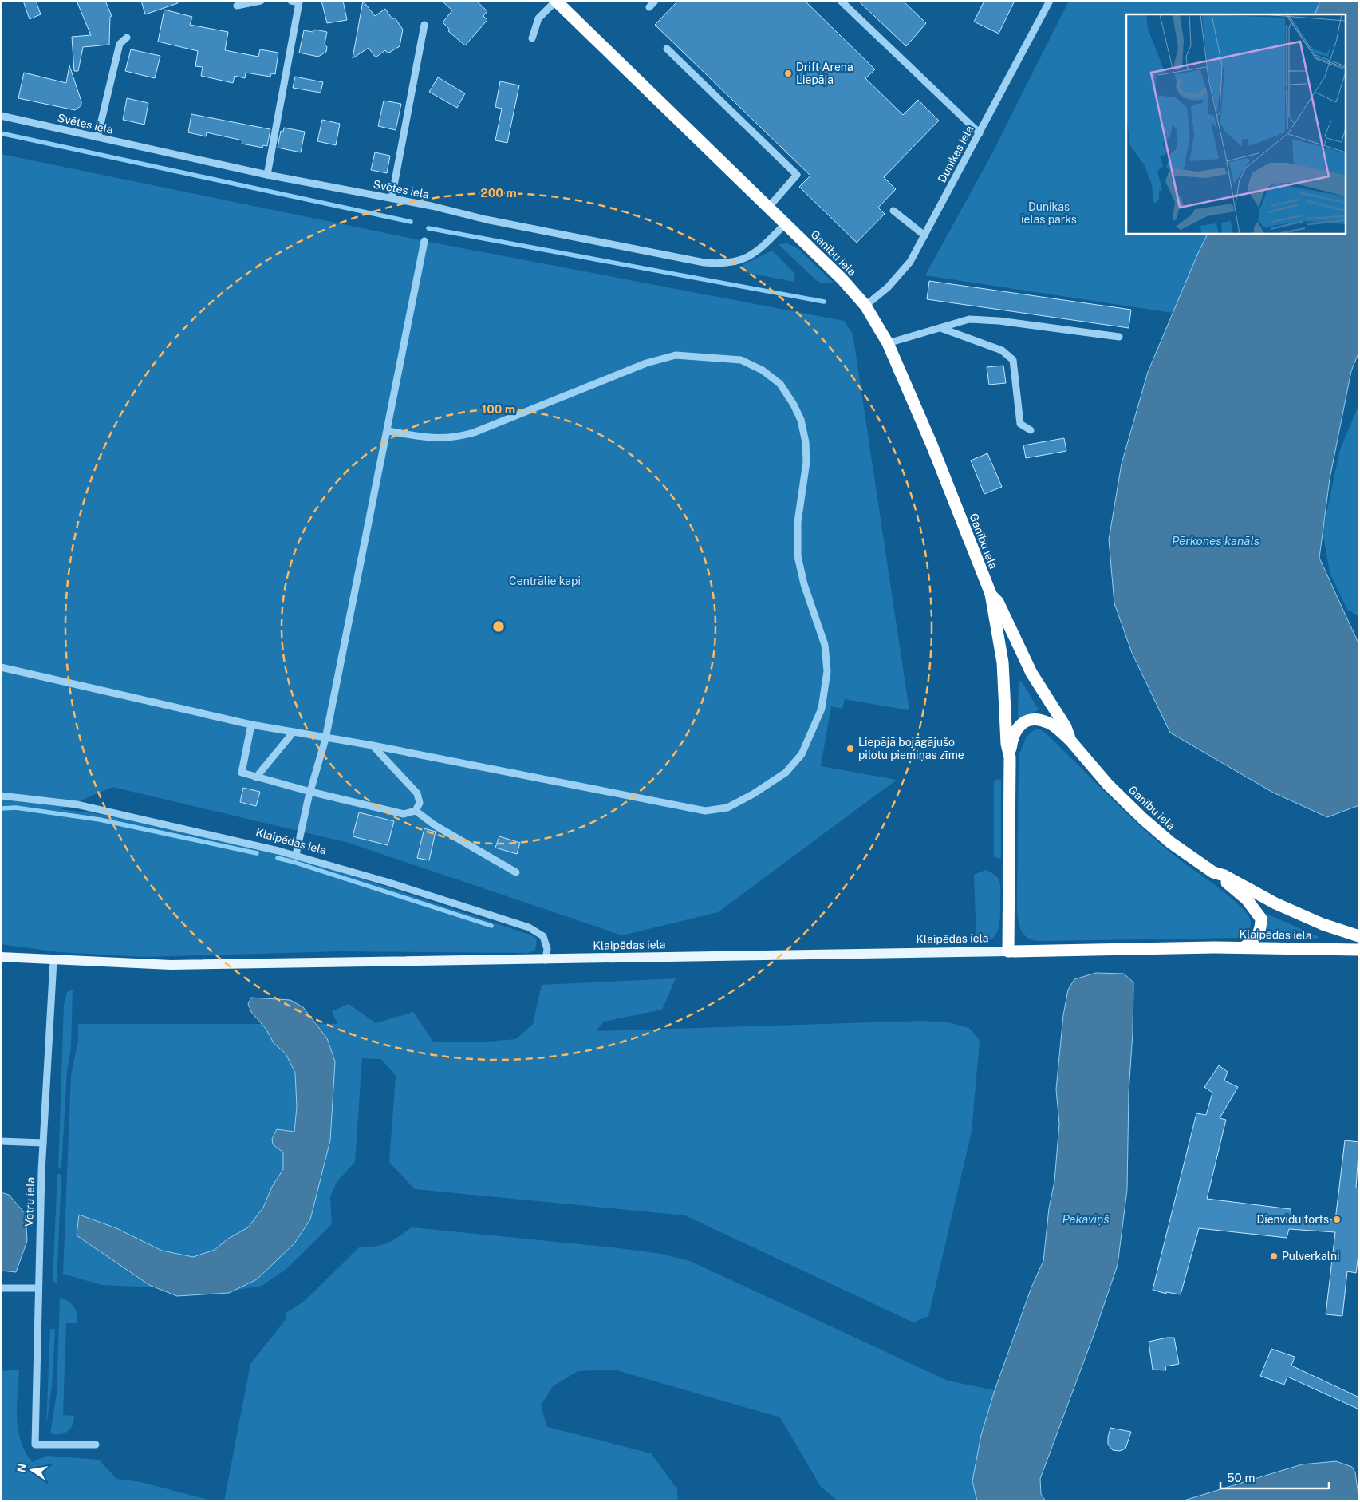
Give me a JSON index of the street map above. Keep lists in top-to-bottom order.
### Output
{
  "streets": {
    "highway": ["Ganību iela", "Klaipēdas iela"],
    "street": ["Svētes iela", "Dunikas iela", "Vētru iela"]
  },
  "crossings": [
    ["Svētes iela", "Ganību iela"],
    ["Dunikas iela", "Ganību iela"],
    ["Ganību iela", "Klaipēdas iela"],
    ["Klaipēdas iela", "Vētru iela"]
  ],
  "water": ["Pērkones kanāls", "Pakaviņš"],
  "parks": ["Dunikas ielas parks", "Centrālie kapi"],
  "places": [
    "Drift Arena Liepāja",
    "Liepājā bojāgājušo pilotu piemiņas zīme",
    "Dienvidu forts",
    "Pulverkalni"
  ],
  "scale_bar": "50 m",
  "north": "left",
  "rings": ["200 m", "100 m"]
}
